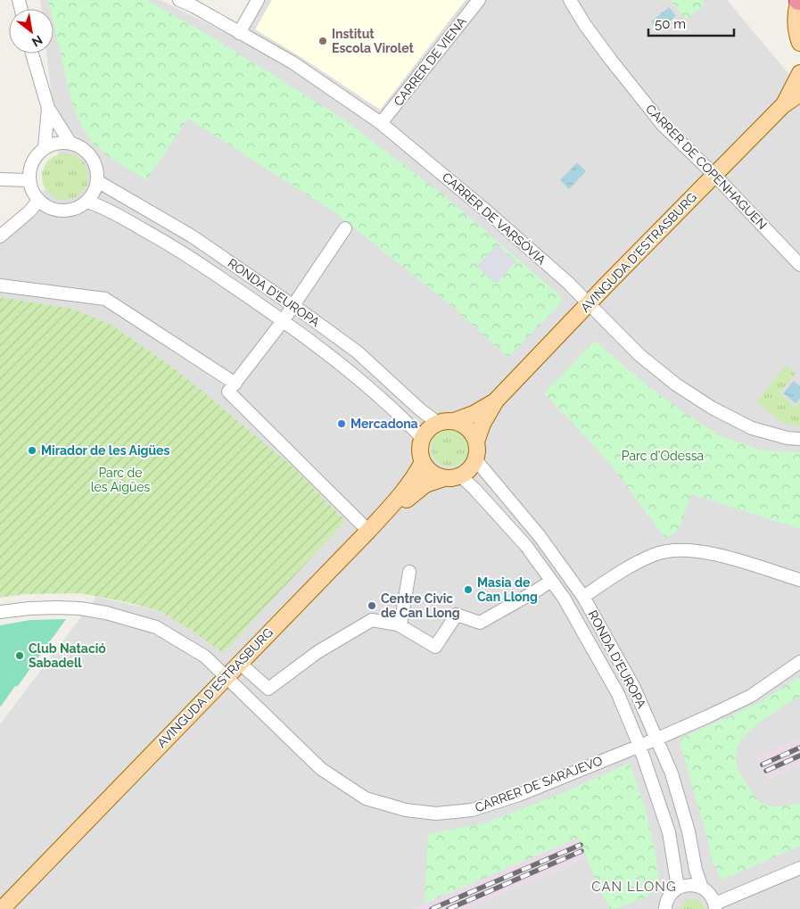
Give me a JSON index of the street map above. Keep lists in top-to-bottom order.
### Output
{
  "streets": {
    "main road": ["AVINGUDA D'ESTRASBURG"],
    "street": [
      "CARRER DE VIENA",
      "CARRER DE COPENHAGUEN",
      "CARRER DE VARSÒVIA",
      "RONDA D'EUROPA",
      "CARRER DE SARAJEVO"
    ]
  },
  "crossings": [
    ["CARRER DE VIENA", "CARRER DE VARSÒVIA"],
    ["CARRER DE COPENHAGUEN", "AVINGUDA D'ESTRASBURG"],
    ["CARRER DE VARSÒVIA", "AVINGUDA D'ESTRASBURG"],
    ["AVINGUDA D'ESTRASBURG", "RONDA D'EUROPA"],
    ["AVINGUDA D'ESTRASBURG", "CARRER DE SARAJEVO"],
    ["RONDA D'EUROPA", "CARRER DE SARAJEVO"]
  ],
  "districts": ["CAN LLONG"],
  "parks": ["Parc d'Odessa", "Parc de les Aigües"],
  "places": [
    "Institut Escola Virolet",
    "Mercadona",
    "Mirador de les Aigües",
    "Masia de Can Llong",
    "Centre Civic de Can Llong",
    "Club Natació Sabadell"
  ],
  "scale_bar": "50 m",
  "north": "bottom right"
}
